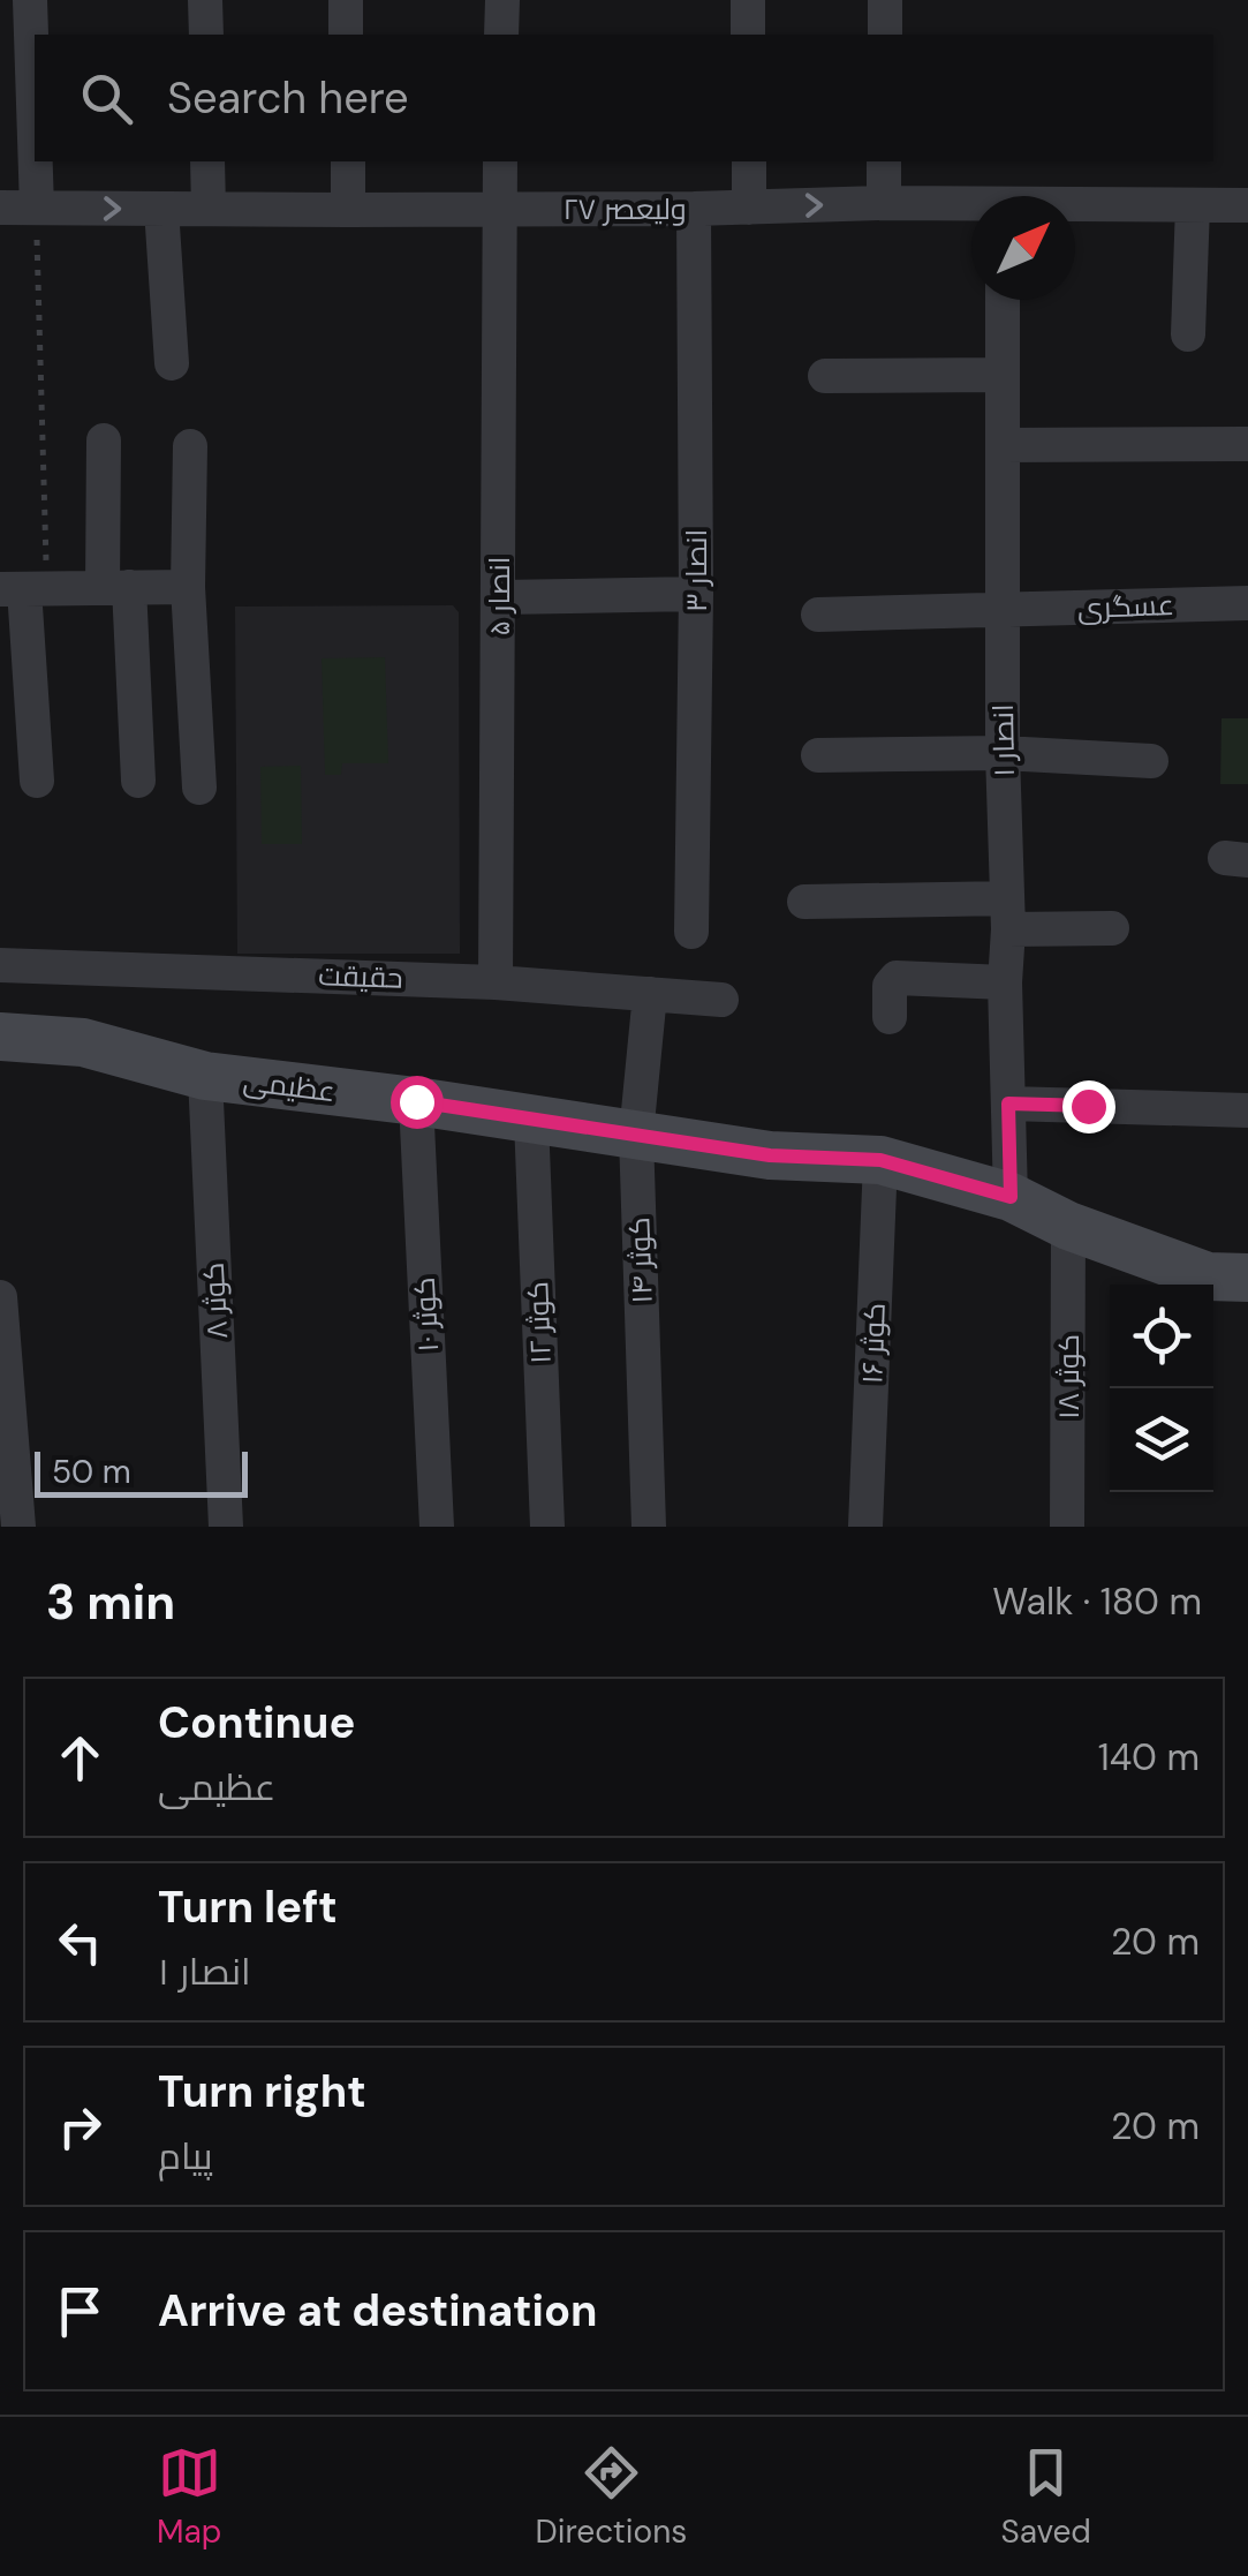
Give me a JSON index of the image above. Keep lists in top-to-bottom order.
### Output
{
  "streets": {
    "street": [
      "ولیعصر ۲۷",
      "انصار ۳",
      "انصار ۵",
      "عسگری",
      "انصار ۱",
      "حقیقت",
      "عظیمی",
      "کوثر ۱۴",
      "کوثر ۸",
      "کوثر ۱۰",
      "کوثر ۱۲",
      "کوثر ۱۶",
      "کوثر ۱۸"
    ]
  },
  "crossings": [
    ["ولیعصر ۲۷", "انصار ۳"],
    ["ولیعصر ۲۷", "انصار ۵"],
    ["انصار ۵", "حقیقت"],
    ["عسگری", "انصار ۱"],
    ["انصار ۱", "عظیمی"],
    ["حقیقت", "کوثر ۱۴"],
    ["عظیمی", "کوثر ۱۴"],
    ["عظیمی", "کوثر ۸"],
    ["عظیمی", "کوثر ۱۰"],
    ["عظیمی", "کوثر ۱۲"],
    ["عظیمی", "کوثر ۱۶"],
    ["عظیمی", "کوثر ۱۸"]
  ],
  "scale_bar": "50 m",
  "north": "top right",
  "page": {
    "search": "Search here",
    "scale": "50 m",
    "heading": ["3 min", "Walk · 180 m"],
    "list": [
      ["Continue", "عظیمی", "140 m"],
      ["Turn left", "انصار ۱", "20 m"],
      ["Turn right", "پیام", "20 m"],
      "Arrive at destination"
    ],
    "nav": ["Map", "Directions", "Saved"]
  }
}
